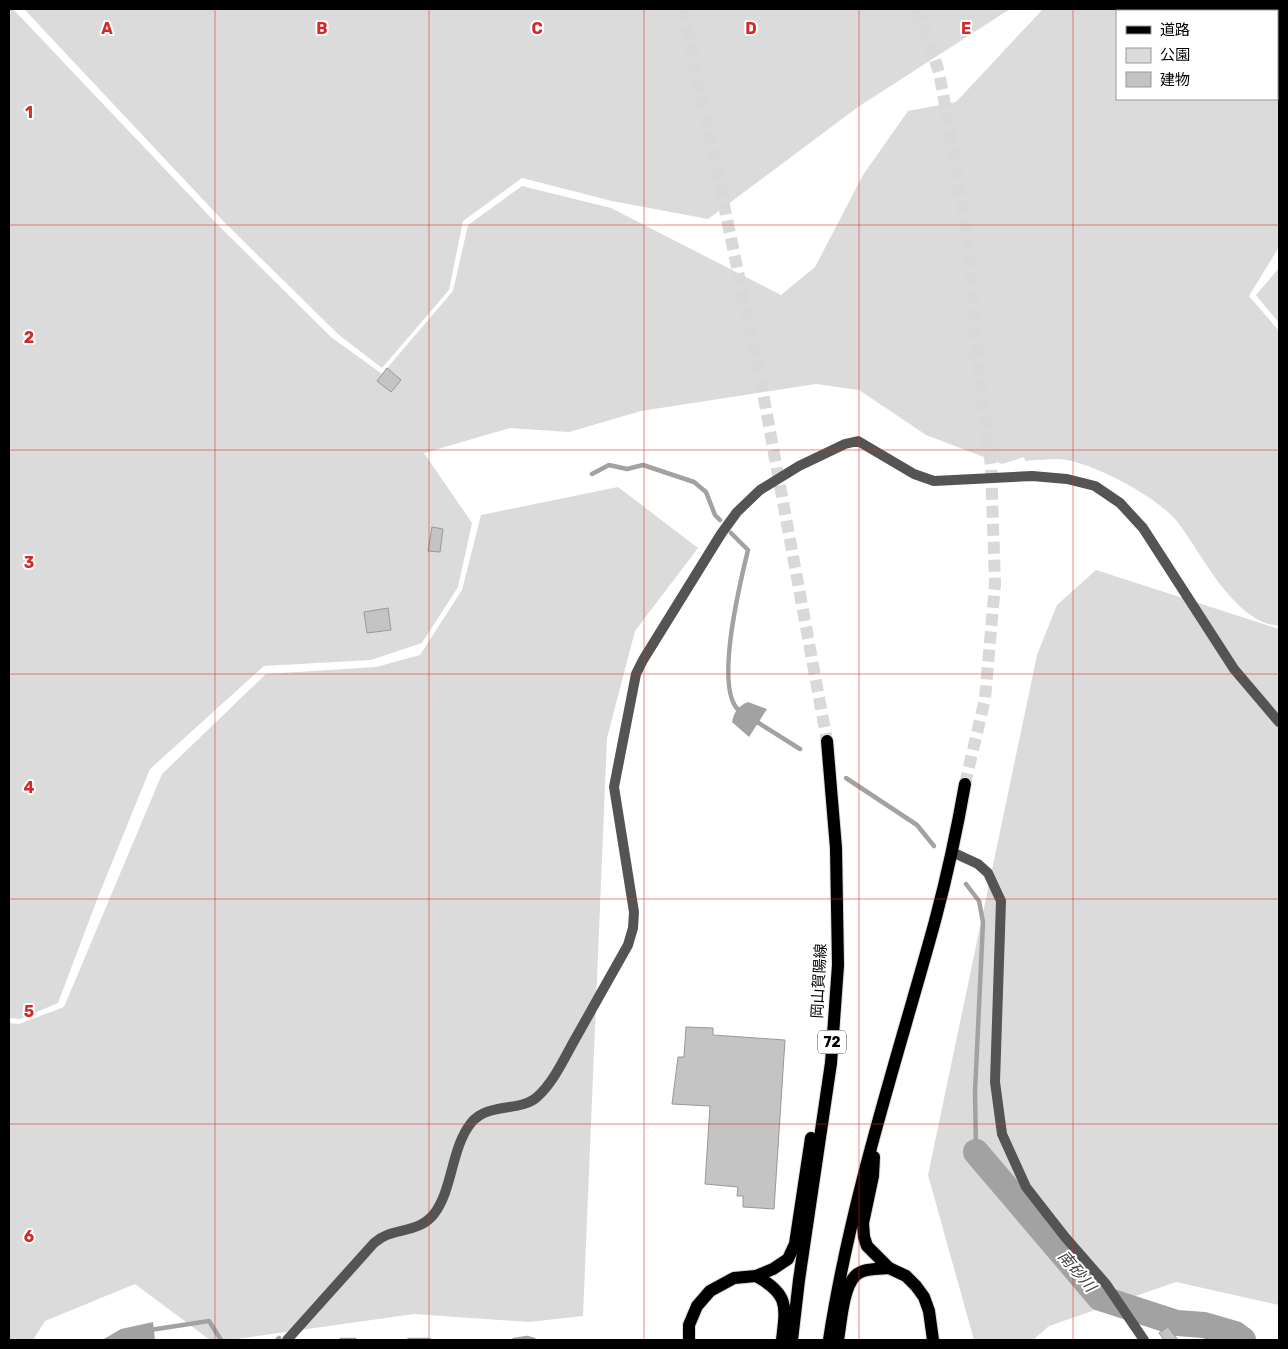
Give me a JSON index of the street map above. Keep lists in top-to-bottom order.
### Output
{
  "streets": {
    "main road": ["岡山賀陽線", "72"]
  },
  "water": ["南砂川"],
  "legend": ["道路", "公園", "建物"],
  "grid": {
    "columns": [
      "A",
      "B",
      "C",
      "D",
      "E"
    ],
    "rows": [
      "1",
      "2",
      "3",
      "4",
      "5",
      "6"
    ]
  }
}
